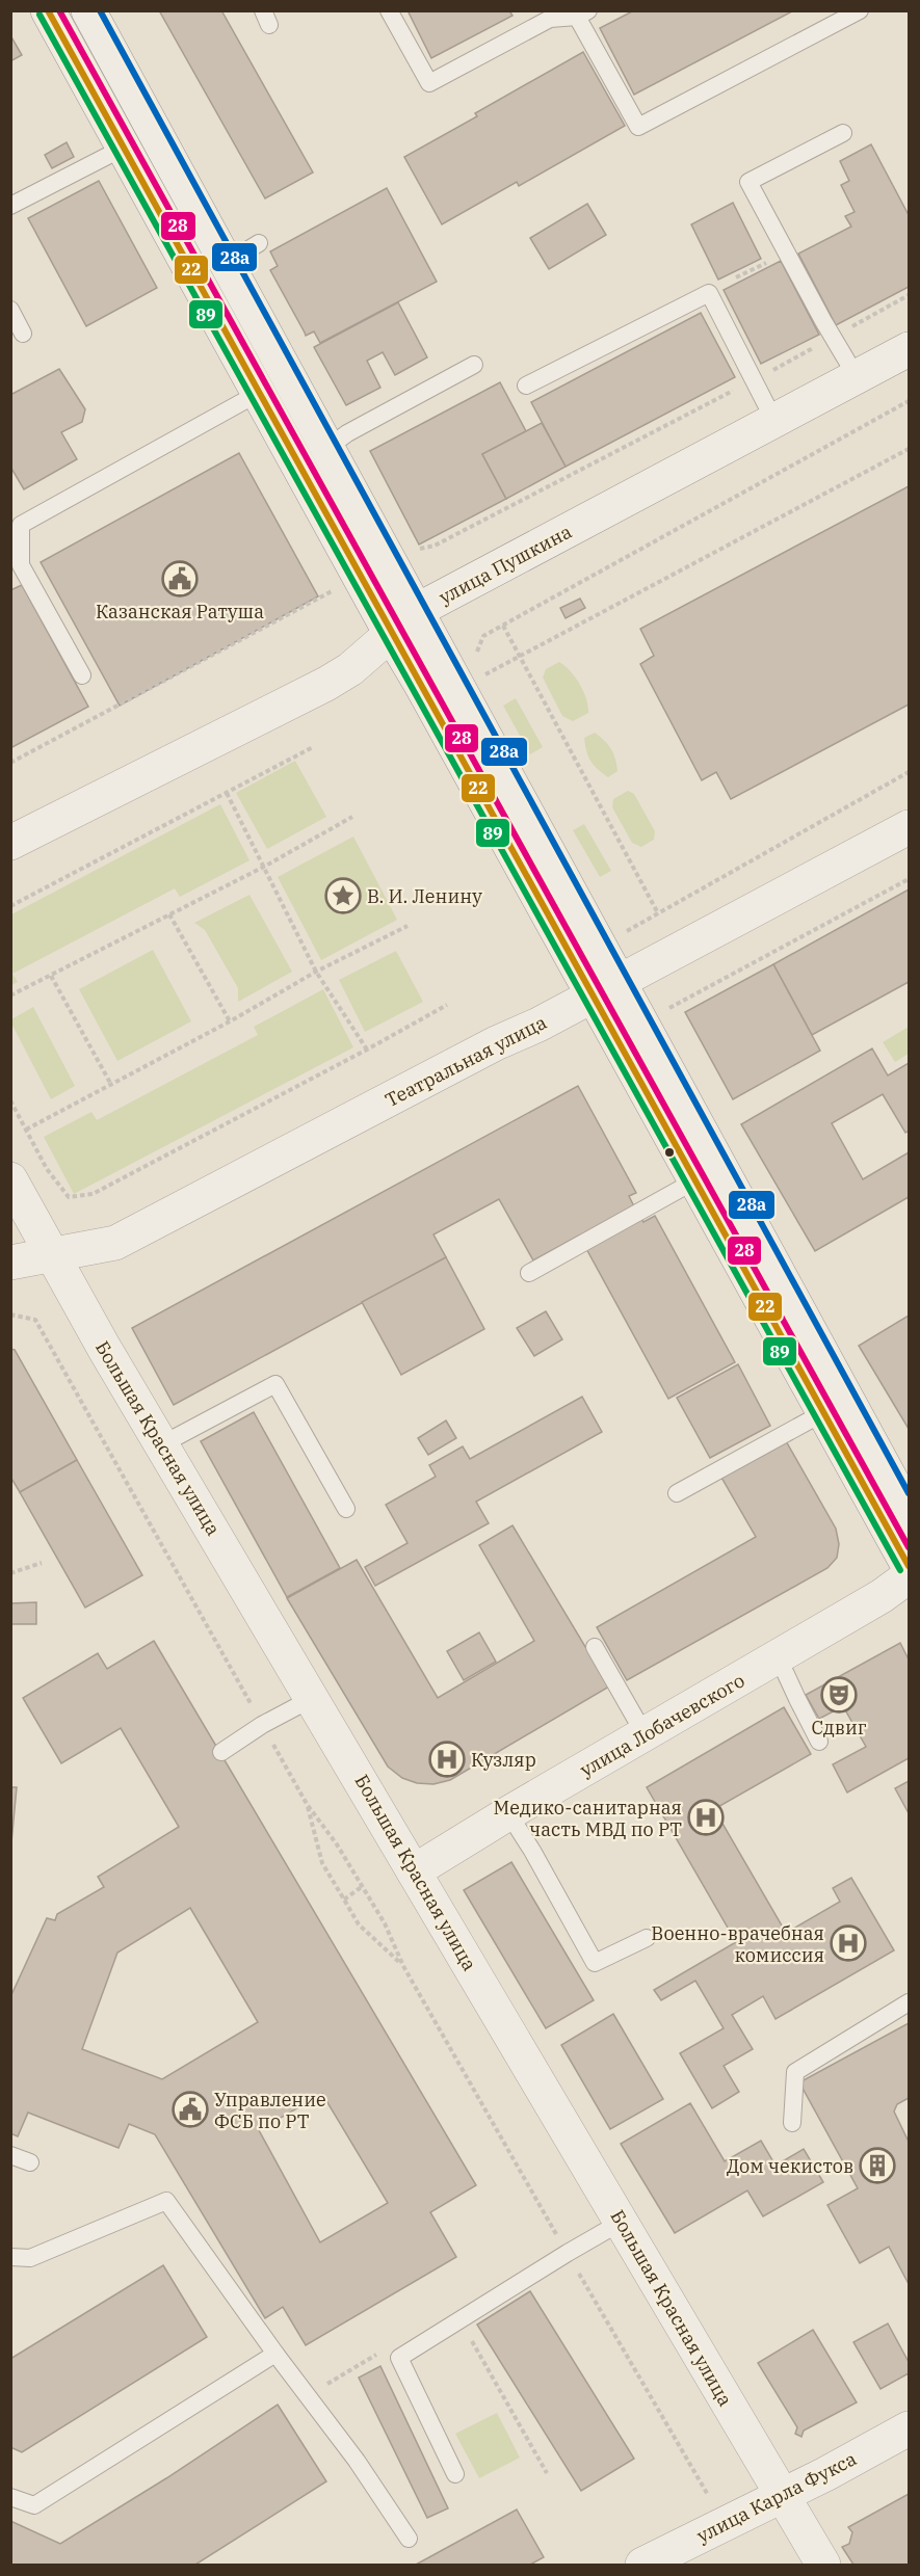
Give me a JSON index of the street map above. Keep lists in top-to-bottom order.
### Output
{
  "streets": {
    "main road": [
      "улица Пушкина",
      "Театральная улица",
      "Большая Красная улица",
      "улица Лобачевского",
      "улица Карла Фукса"
    ]
  },
  "crossings": [
    ["Театральная улица", "Большая Красная улица"],
    ["Большая Красная улица", "улица Лобачевского"],
    ["Большая Красная улица", "улица Карла Фукса"]
  ],
  "places": {
    "public building": ["Казанская Ратуша", "Управление ФСБ по РТ"],
    "place": ["В. И. Ленину"],
    "theatre": ["Сдвиг"],
    "hospital": ["Кузляр", "Медико-санитарная часть МВД по РТ", "Военно-врачебная комиссия"],
    "building": ["Дом чекистов"]
  },
  "lines": [
    "transit line 22",
    "transit line 28",
    "transit line 28a",
    "transit line 89"
  ]
}
